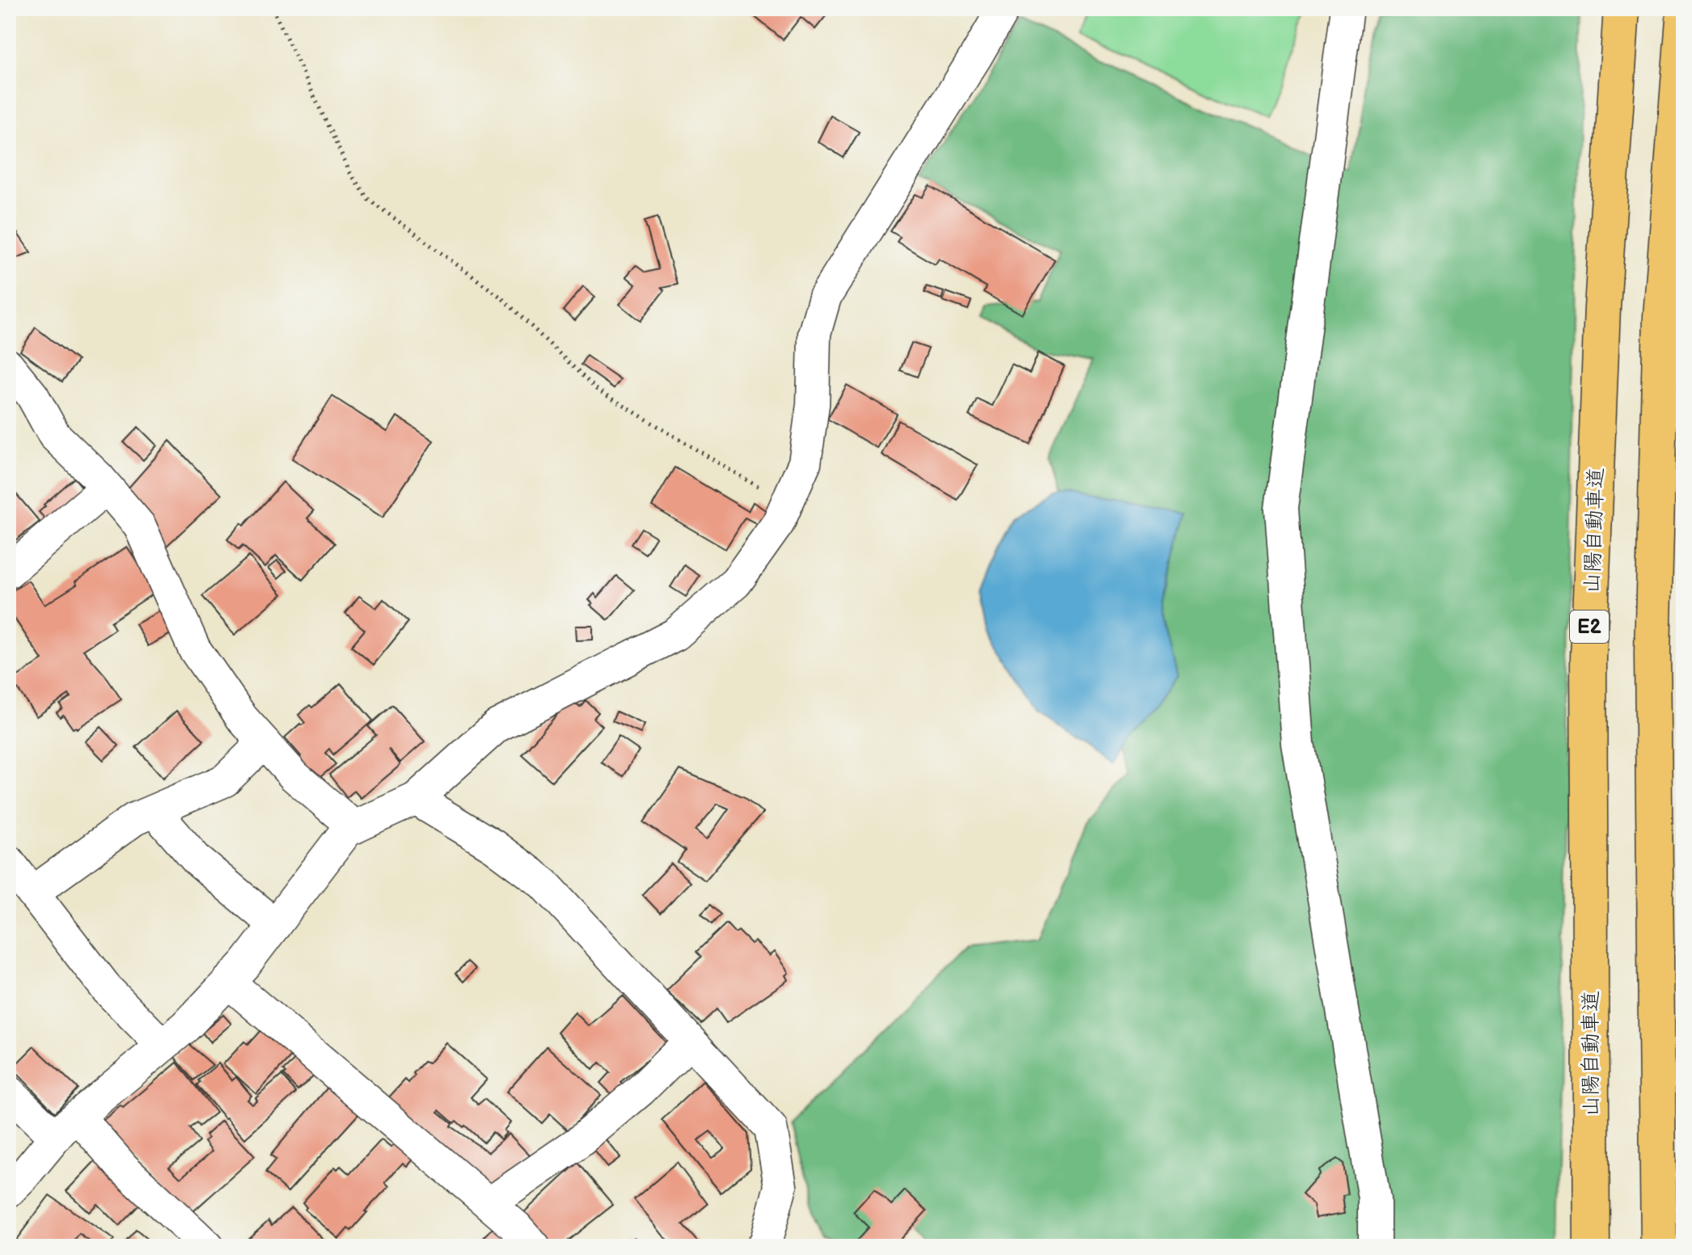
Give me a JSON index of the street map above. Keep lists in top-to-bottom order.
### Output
{
  "streets": {
    "highway": ["山陽自動車道", "E2"]
  }
}
